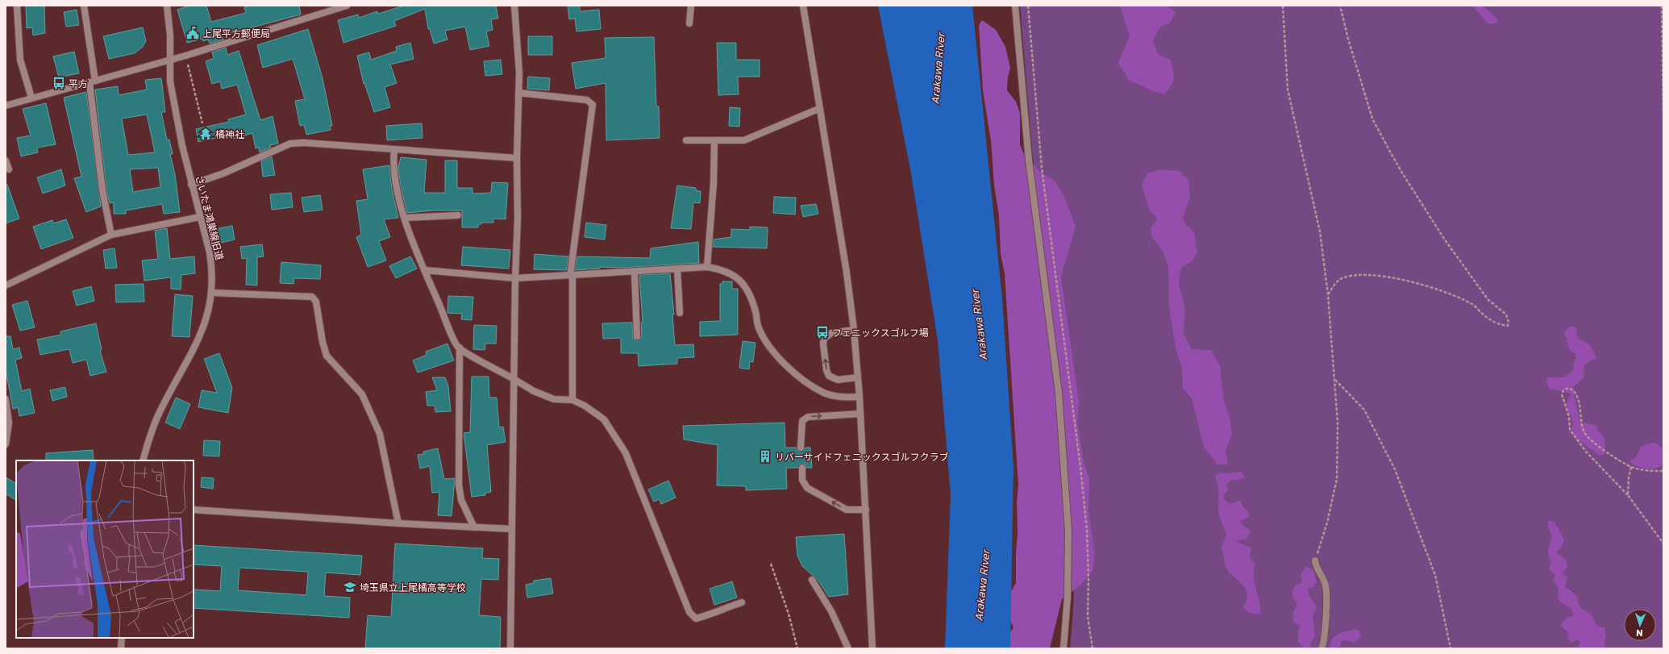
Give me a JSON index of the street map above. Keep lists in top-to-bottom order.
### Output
{
  "streets": {
    "street": ["さいたま鴻巣線旧道"]
  },
  "water": ["Arakawa River"],
  "places": {
    "public building": ["上尾平方郵便局"],
    "bus stop": ["平方", "フェニックスゴルフ場"],
    "temple": ["橘神社"],
    "building": ["リバーサイドフェニックスゴルフクラブ"],
    "school or university": ["埼玉県立上尾橘高等学校"]
  },
  "north": "bottom"
}
